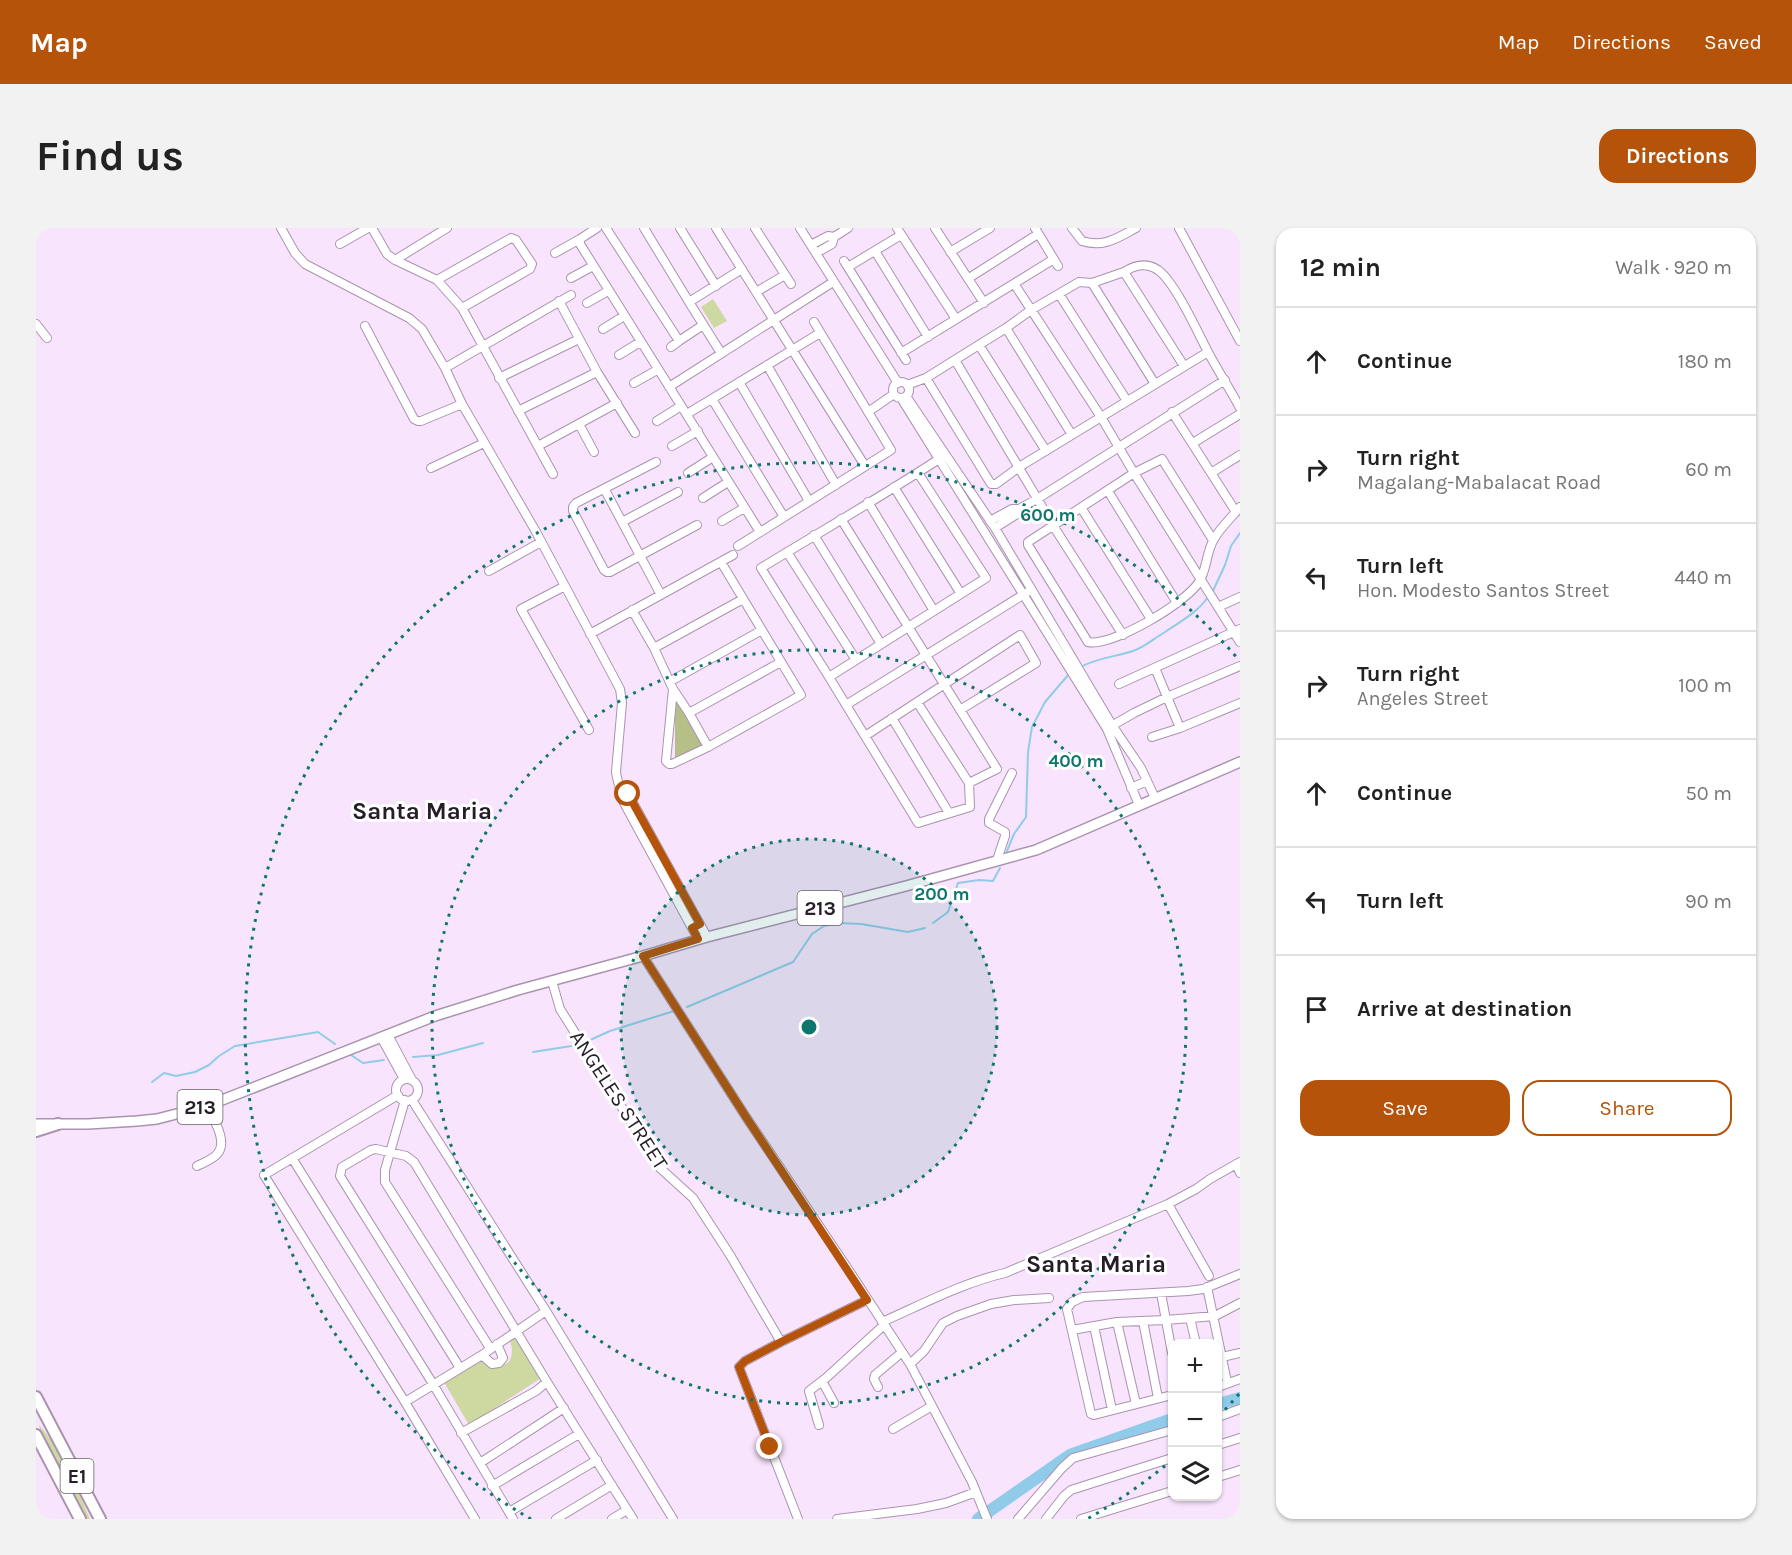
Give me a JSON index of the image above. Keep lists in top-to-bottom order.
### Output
{
  "streets": {
    "highway": ["E1"],
    "main road": ["213"],
    "street": ["ANGELES STREET"]
  },
  "crossings": [
    ["213", "ANGELES STREET"]
  ],
  "districts": ["Santa Maria", "Santa Maria"],
  "page": {
    "header": "Map",
    "nav": ["Map", "Directions", "Saved"],
    "buttons": [
      "Directions",
      ["Save", "Share"]
    ],
    "title": "Find us",
    "heading": ["12 min", "Walk · 920 m"],
    "list": [
      ["Continue", "180 m"],
      ["Turn right", "Magalang-Mabalacat Road", "60 m"],
      ["Turn left", "Hon. Modesto Santos Street", "440 m"],
      ["Turn right", "Angeles Street", "100 m"],
      ["Continue", "50 m"],
      ["Turn left", "90 m"],
      "Arrive at destination"
    ],
    "map_buttons": ["+", "−"]
  },
  "rings": ["600 m", "400 m", "200 m"]
}
